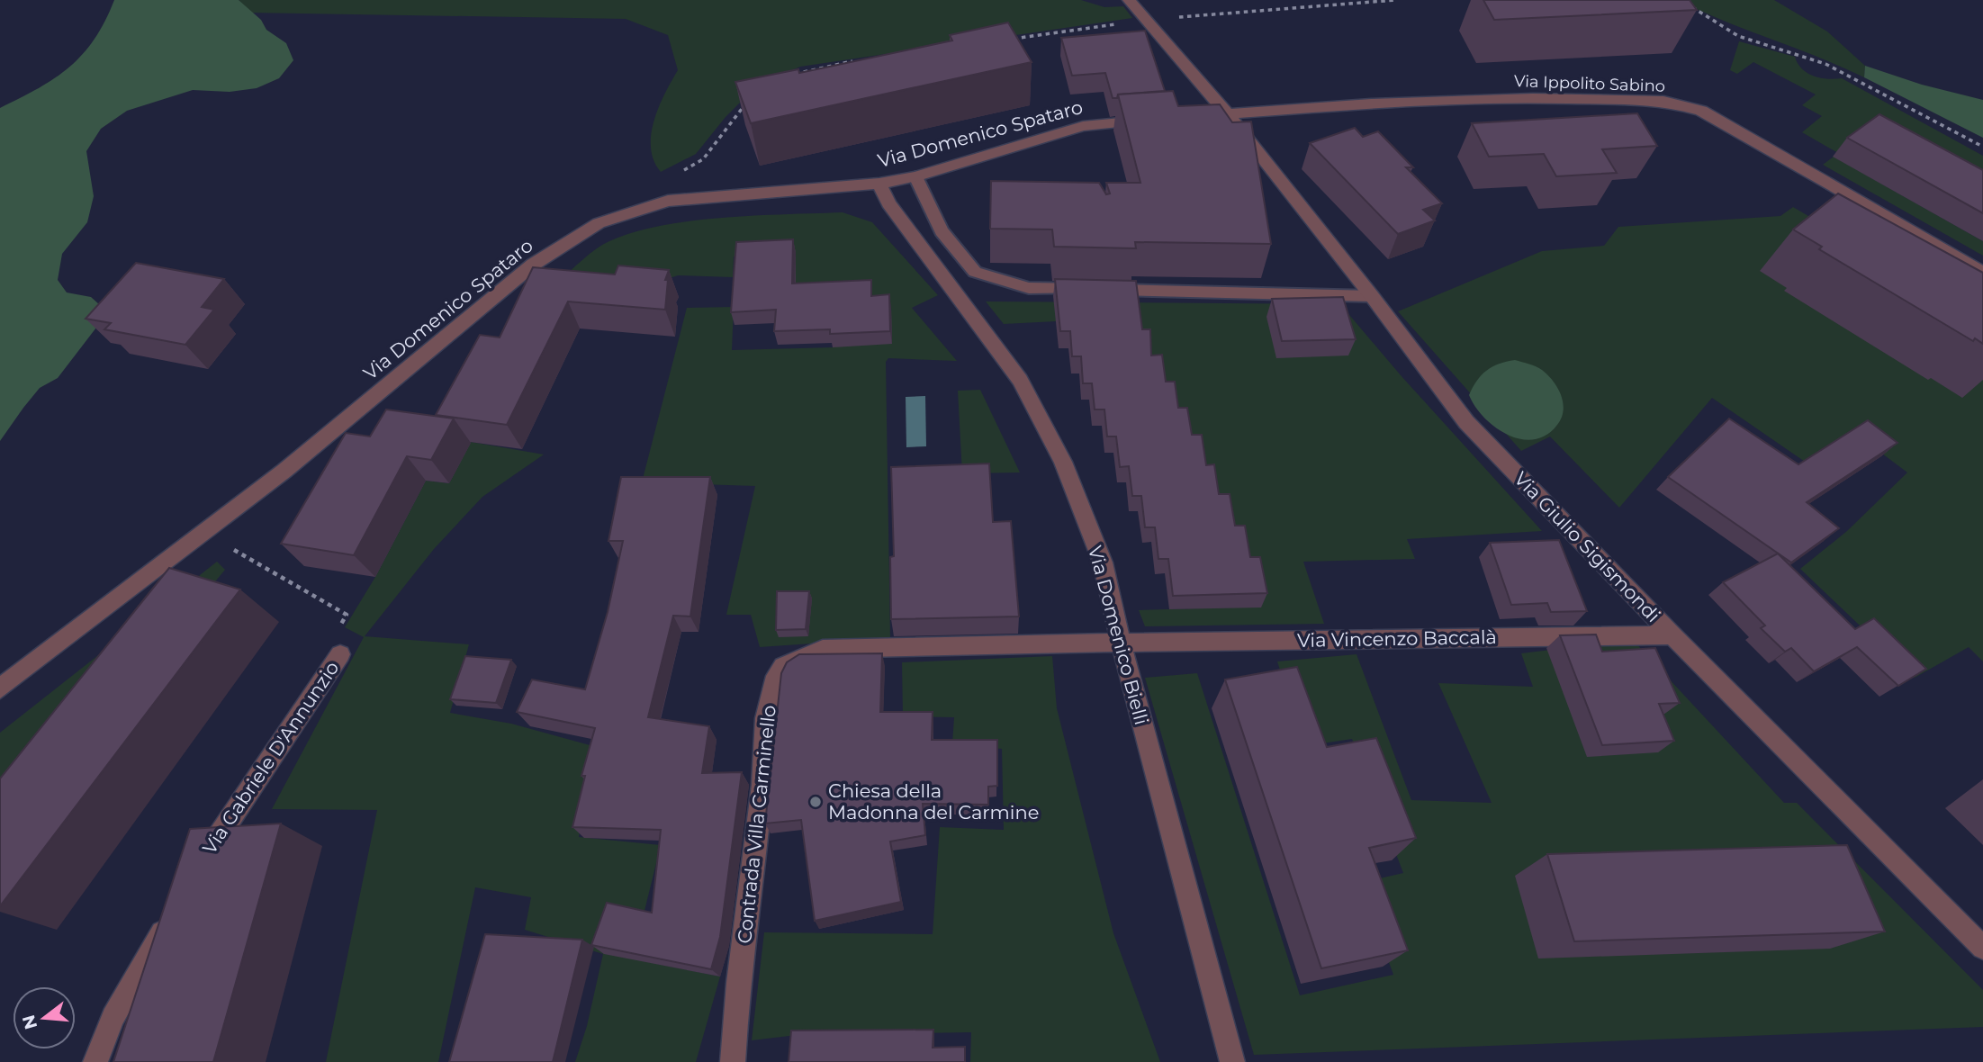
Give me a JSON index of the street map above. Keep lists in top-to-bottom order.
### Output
{
  "streets": {
    "street": [
      "Via Ippolito Sabino",
      "Via Domenico Spataro",
      "Via Giulio Sigismondi",
      "Via Domenico Bielli",
      "Via Vincenzo Baccalà",
      "Via Gabriele D'Annunzio",
      "Contrada Villa Carminello"
    ]
  },
  "crossings": [
    ["Via Ippolito Sabino", "Via Giulio Sigismondi"],
    ["Via Domenico Spataro", "Via Domenico Bielli"],
    ["Via Giulio Sigismondi", "Via Vincenzo Baccalà"],
    ["Via Domenico Bielli", "Via Vincenzo Baccalà"],
    ["Via Domenico Bielli", "Contrada Villa Carminello"],
    ["Via Vincenzo Baccalà", "Contrada Villa Carminello"]
  ],
  "places": ["Chiesa della Madonna del Carmine"],
  "north": "left"
}
